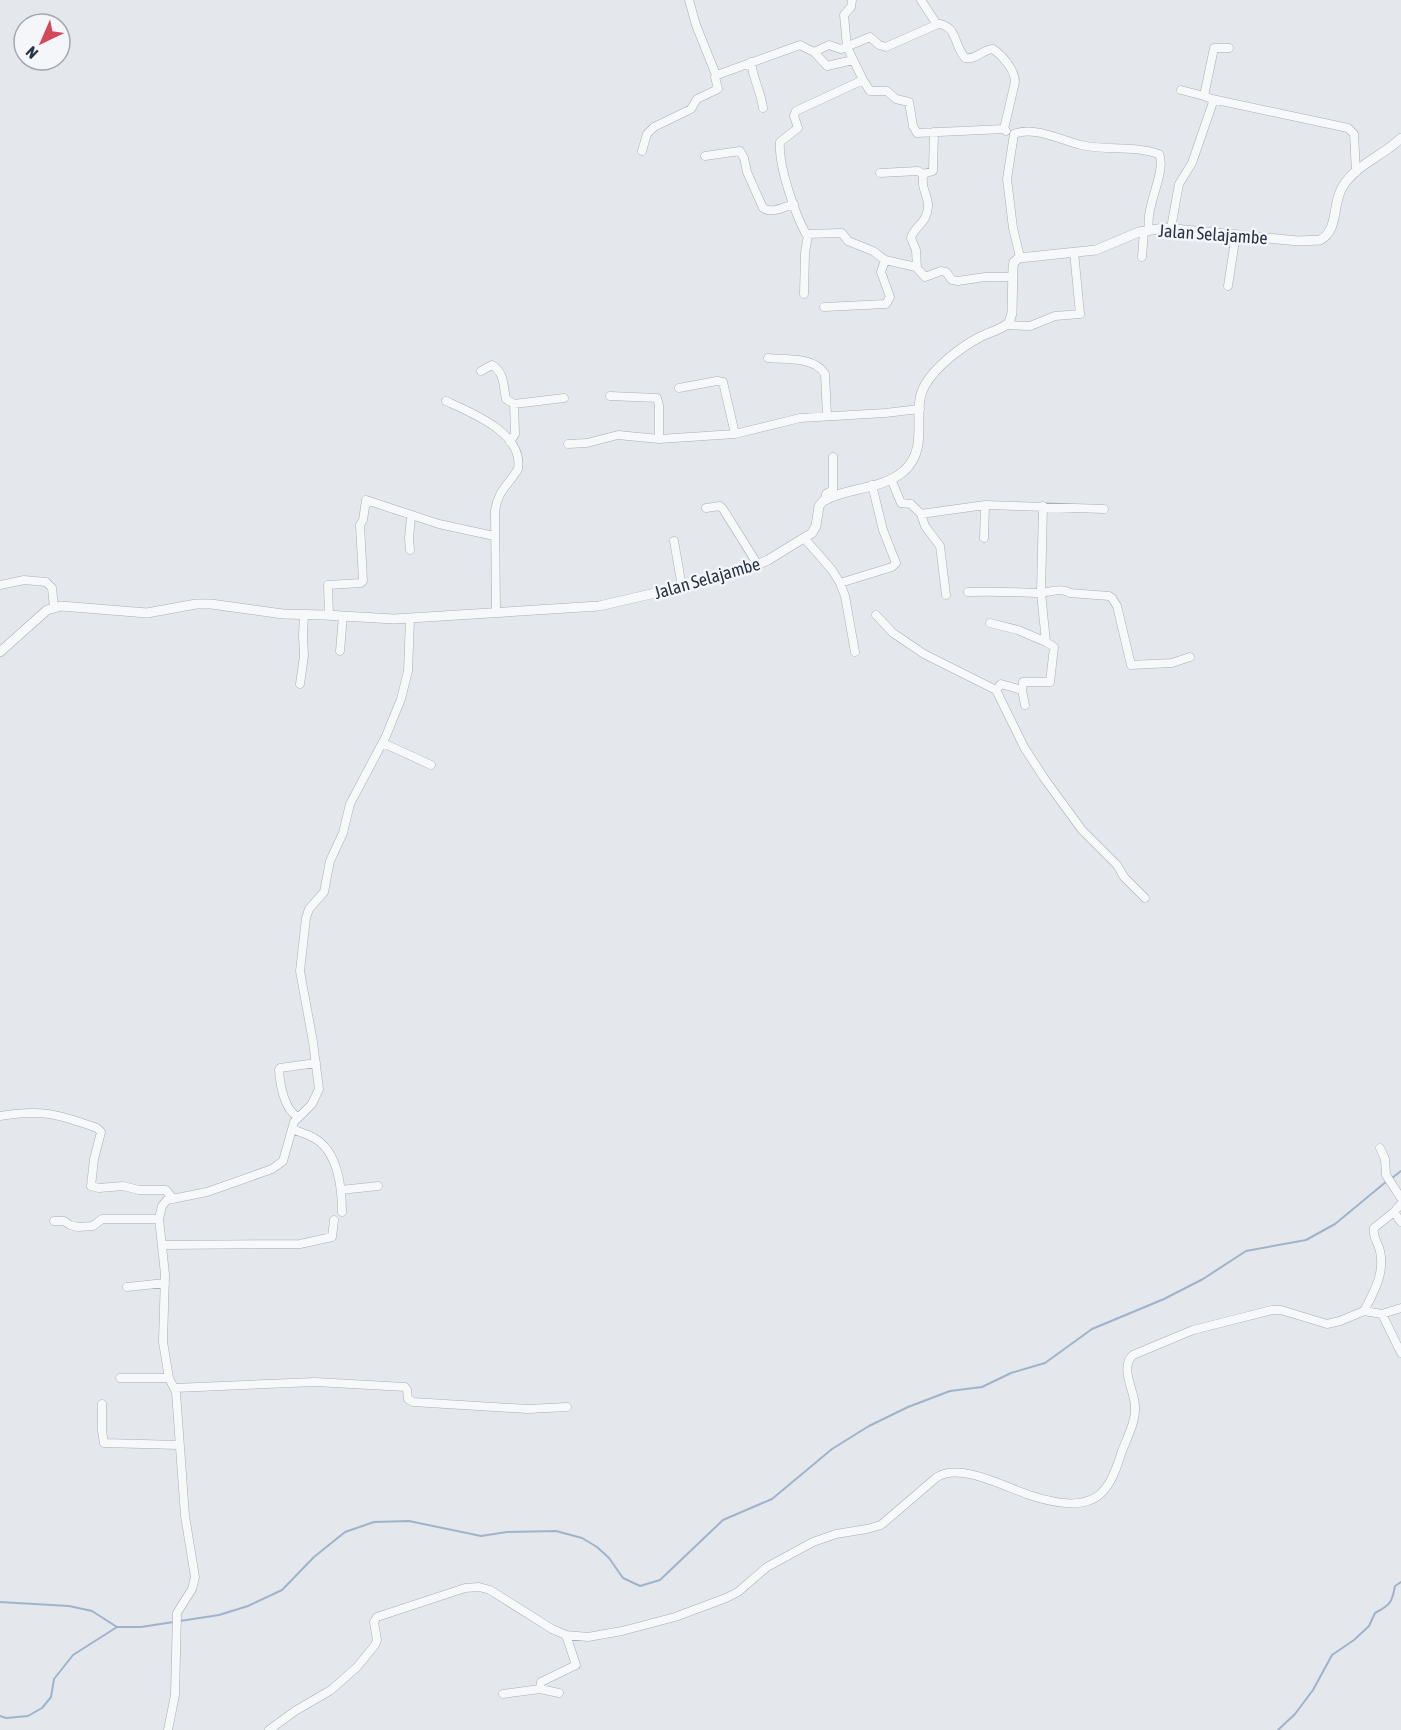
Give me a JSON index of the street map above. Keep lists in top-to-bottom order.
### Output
{
  "streets": {
    "street": ["Jalan Selajambe"]
  },
  "north": "bottom left"
}
